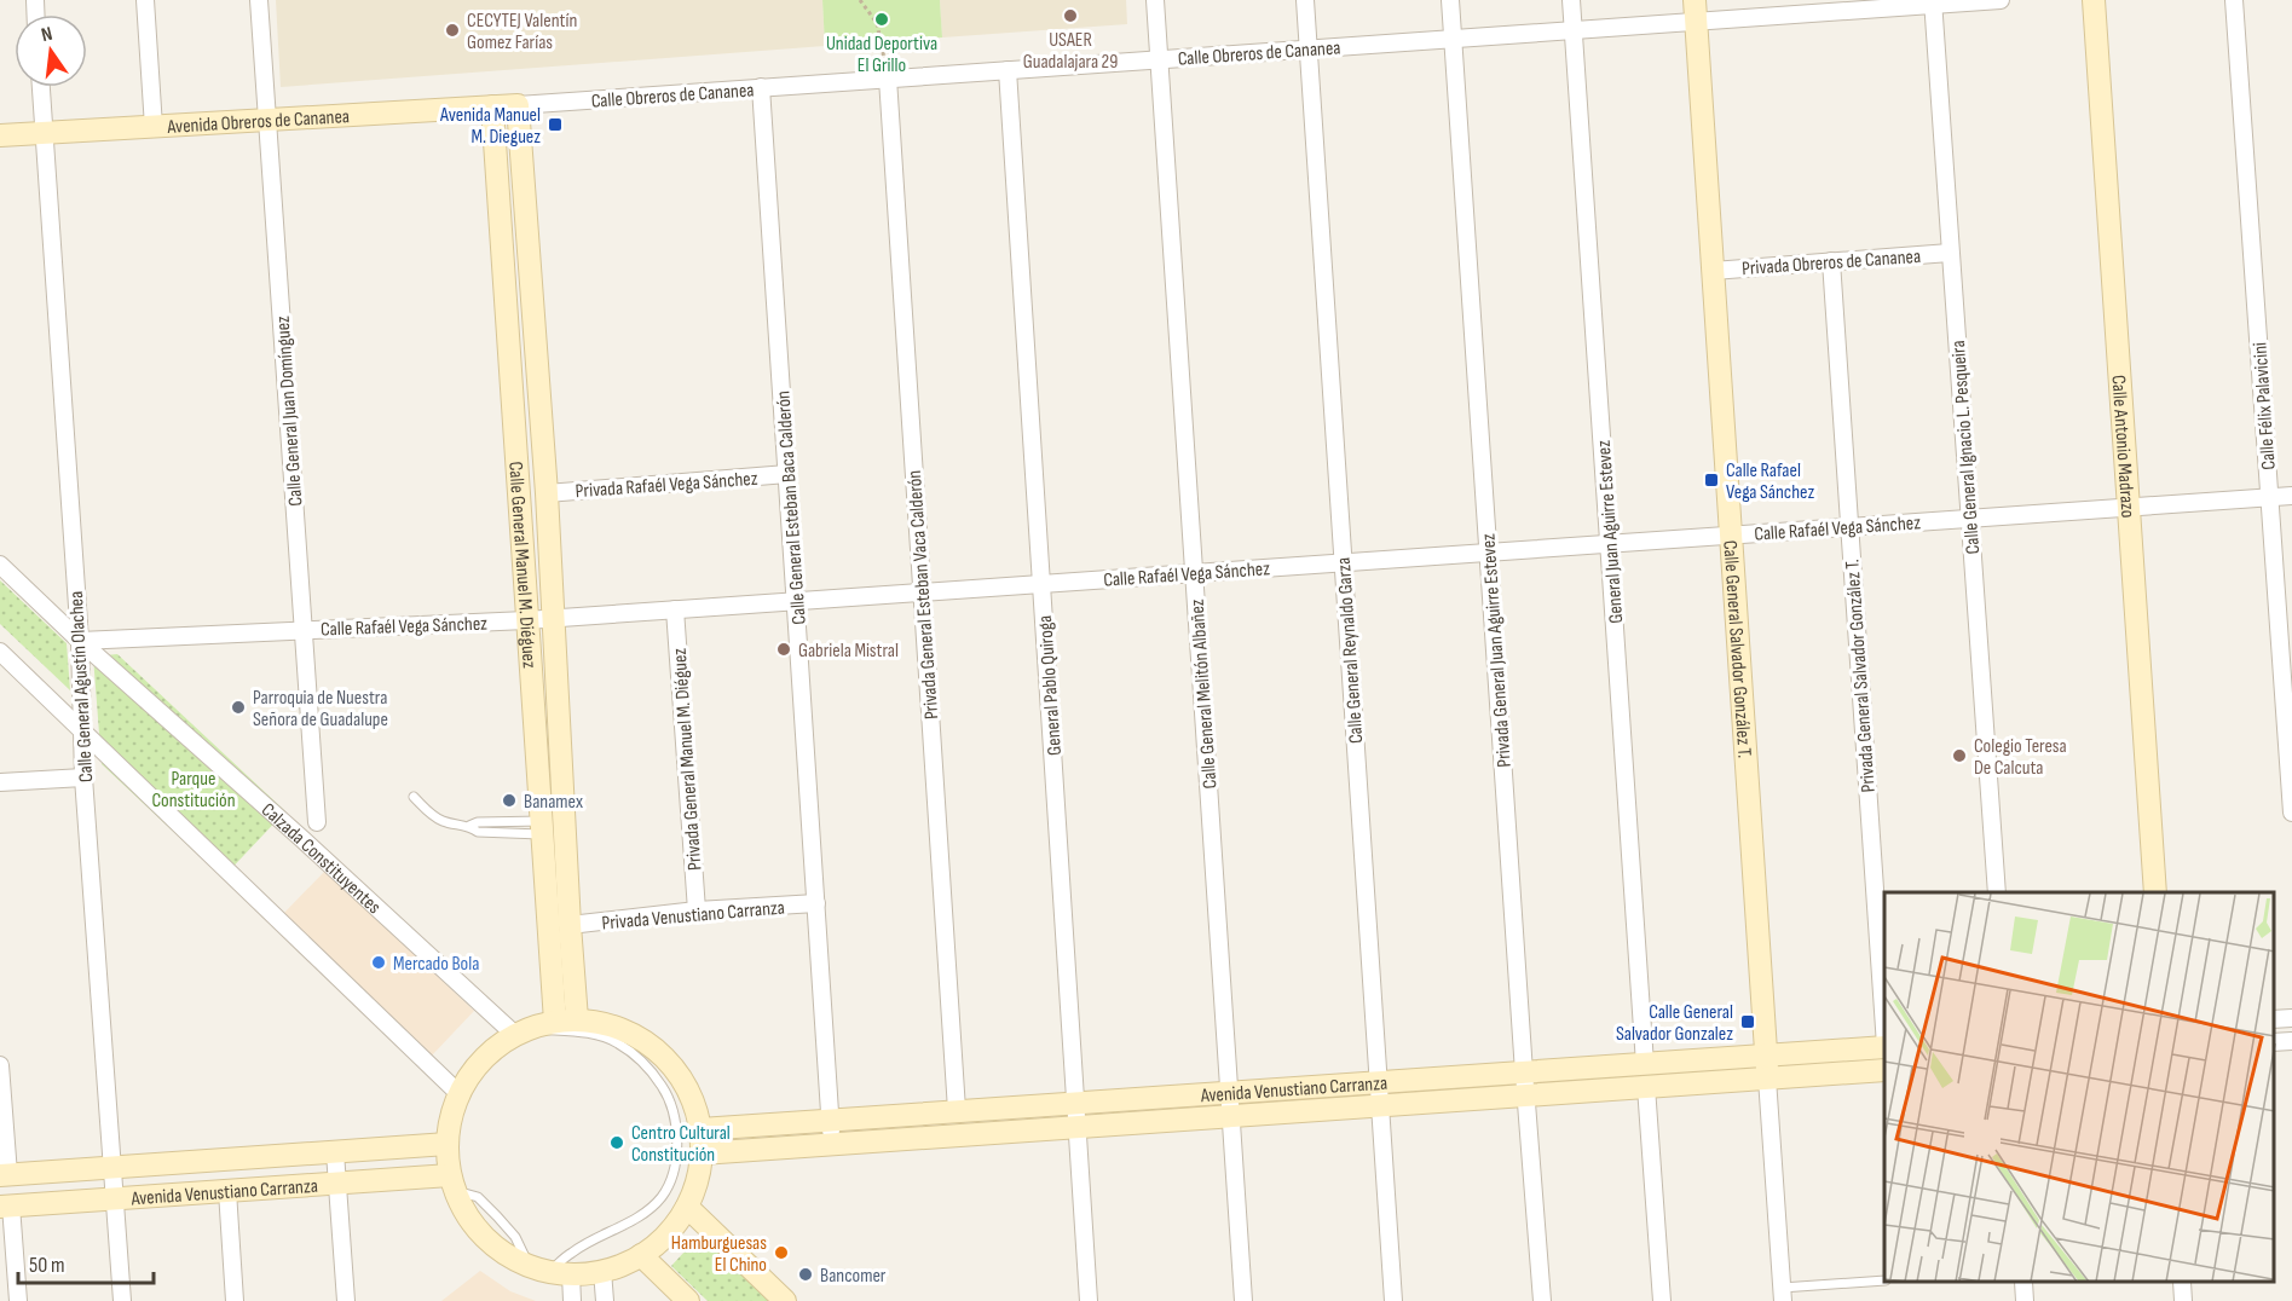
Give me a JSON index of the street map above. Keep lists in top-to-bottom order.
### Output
{
  "streets": {
    "street": [
      "Calle Obreros de Cananea",
      "Avenida Obreros de Cananea",
      "Privada Obreros de Cananea",
      "Calle Félix Palavicini",
      "Calle General Juan Domínguez",
      "Calle General Ignacio L. Pesqueira",
      "Calle Antonio Madrazo",
      "Privada Rafaél Vega Sánchez",
      "Calle General Esteban Baca Calderón",
      "Calle Rafaél Vega Sánchez",
      "General Juan Aguirre Estevez",
      "Calle General Manuel M. Diéguez",
      "Privada General Esteban Vaca Calderón",
      "Calle General Reynaldo Garza",
      "Privada General Juan Aguirre Estevez",
      "Calle General Salvador González T.",
      "Privada General Salvador González T.",
      "General Pablo Quiroga",
      "Calle General Agustín Olachea",
      "Calle General Melitón Albañez",
      "Privada General Manuel M. Diéguez",
      "Calzada Constituyentes",
      "Privada Venustiano Carranza",
      "Avenida Venustiano Carranza"
    ]
  },
  "crossings": [
    ["Calle Obreros de Cananea", "Avenida Obreros de Cananea"],
    ["Calle Obreros de Cananea", "Calle General Ignacio L. Pesqueira"],
    ["Calle Obreros de Cananea", "Calle General Esteban Baca Calderón"],
    ["Calle Obreros de Cananea", "General Juan Aguirre Estevez"],
    ["Calle Obreros de Cananea", "Calle General Manuel M. Diéguez"],
    ["Calle Obreros de Cananea", "Privada General Esteban Vaca Calderón"],
    ["Calle Obreros de Cananea", "Calle General Reynaldo Garza"],
    ["Calle Obreros de Cananea", "Privada General Juan Aguirre Estevez"],
    ["Calle Obreros de Cananea", "Calle General Salvador González T."],
    ["Calle Obreros de Cananea", "General Pablo Quiroga"],
    ["Calle Obreros de Cananea", "Calle General Melitón Albañez"],
    ["Avenida Obreros de Cananea", "Calle General Juan Domínguez"],
    ["Avenida Obreros de Cananea", "Calle General Manuel M. Diéguez"],
    ["Avenida Obreros de Cananea", "Calle General Agustín Olachea"],
    ["Privada Obreros de Cananea", "Calle General Ignacio L. Pesqueira"],
    ["Privada Obreros de Cananea", "Calle General Salvador González T."],
    ["Privada Obreros de Cananea", "Privada General Salvador González T."],
    ["Calle Félix Palavicini", "Calle Rafaél Vega Sánchez"],
    ["Calle General Juan Domínguez", "Calle Rafaél Vega Sánchez"],
    ["Calle General Ignacio L. Pesqueira", "Calle Rafaél Vega Sánchez"],
    ["Calle Antonio Madrazo", "Calle Rafaél Vega Sánchez"],
    ["Privada Rafaél Vega Sánchez", "Calle General Esteban Baca Calderón"],
    ["Privada Rafaél Vega Sánchez", "Calle General Manuel M. Diéguez"],
    ["Calle General Esteban Baca Calderón", "Calle Rafaél Vega Sánchez"],
    ["Calle General Esteban Baca Calderón", "Privada Venustiano Carranza"],
    ["Calle General Esteban Baca Calderón", "Avenida Venustiano Carranza"],
    ["Calle Rafaél Vega Sánchez", "General Juan Aguirre Estevez"],
    ["Calle Rafaél Vega Sánchez", "Calle General Manuel M. Diéguez"],
    ["Calle Rafaél Vega Sánchez", "Privada General Esteban Vaca Calderón"],
    ["Calle Rafaél Vega Sánchez", "Calle General Reynaldo Garza"],
    ["Calle Rafaél Vega Sánchez", "Privada General Juan Aguirre Estevez"],
    ["Calle Rafaél Vega Sánchez", "Calle General Salvador González T."],
    ["Calle Rafaél Vega Sánchez", "Privada General Salvador González T."],
    ["Calle Rafaél Vega Sánchez", "General Pablo Quiroga"],
    ["Calle Rafaél Vega Sánchez", "Calle General Agustín Olachea"],
    ["Calle Rafaél Vega Sánchez", "Calle General Melitón Albañez"],
    ["Calle Rafaél Vega Sánchez", "Privada General Manuel M. Diéguez"],
    ["Calle Rafaél Vega Sánchez", "Calzada Constituyentes"],
    ["General Juan Aguirre Estevez", "Avenida Venustiano Carranza"],
    ["Calle General Manuel M. Diéguez", "Calzada Constituyentes"],
    ["Calle General Manuel M. Diéguez", "Privada Venustiano Carranza"],
    ["Calle General Manuel M. Diéguez", "Avenida Venustiano Carranza"],
    ["Privada General Esteban Vaca Calderón", "Avenida Venustiano Carranza"],
    ["Calle General Reynaldo Garza", "Avenida Venustiano Carranza"],
    ["Privada General Juan Aguirre Estevez", "Avenida Venustiano Carranza"],
    ["Calle General Salvador González T.", "Avenida Venustiano Carranza"],
    ["General Pablo Quiroga", "Avenida Venustiano Carranza"],
    ["Calle General Agustín Olachea", "Calzada Constituyentes"],
    ["Calle General Agustín Olachea", "Avenida Venustiano Carranza"],
    ["Calle General Melitón Albañez", "Avenida Venustiano Carranza"],
    ["Privada General Manuel M. Diéguez", "Privada Venustiano Carranza"],
    ["Calzada Constituyentes", "Avenida Venustiano Carranza"]
  ],
  "parks": ["Parque Constitución"],
  "places": {
    "other": [
      "USAER Guadalajara 29",
      "Unidad Deportiva El Grillo",
      "CECYTEJ Valentín Gomez Farías",
      "Gabriela Mistral",
      "Parroquia de Nuestra Señora de Guadalupe",
      "Colegio Teresa De Calcuta",
      "Banamex",
      "Mercado Bola",
      "Centro Cultural Constitución",
      "Hamburguesas El Chino",
      "Bancomer"
    ],
    "transit": ["Avenida Manuel M. Dieguez", "Calle Rafael Vega Sánchez", "Calle General Salvador Gonzalez"]
  },
  "scale_bar": "50 m",
  "north": "top"
}
